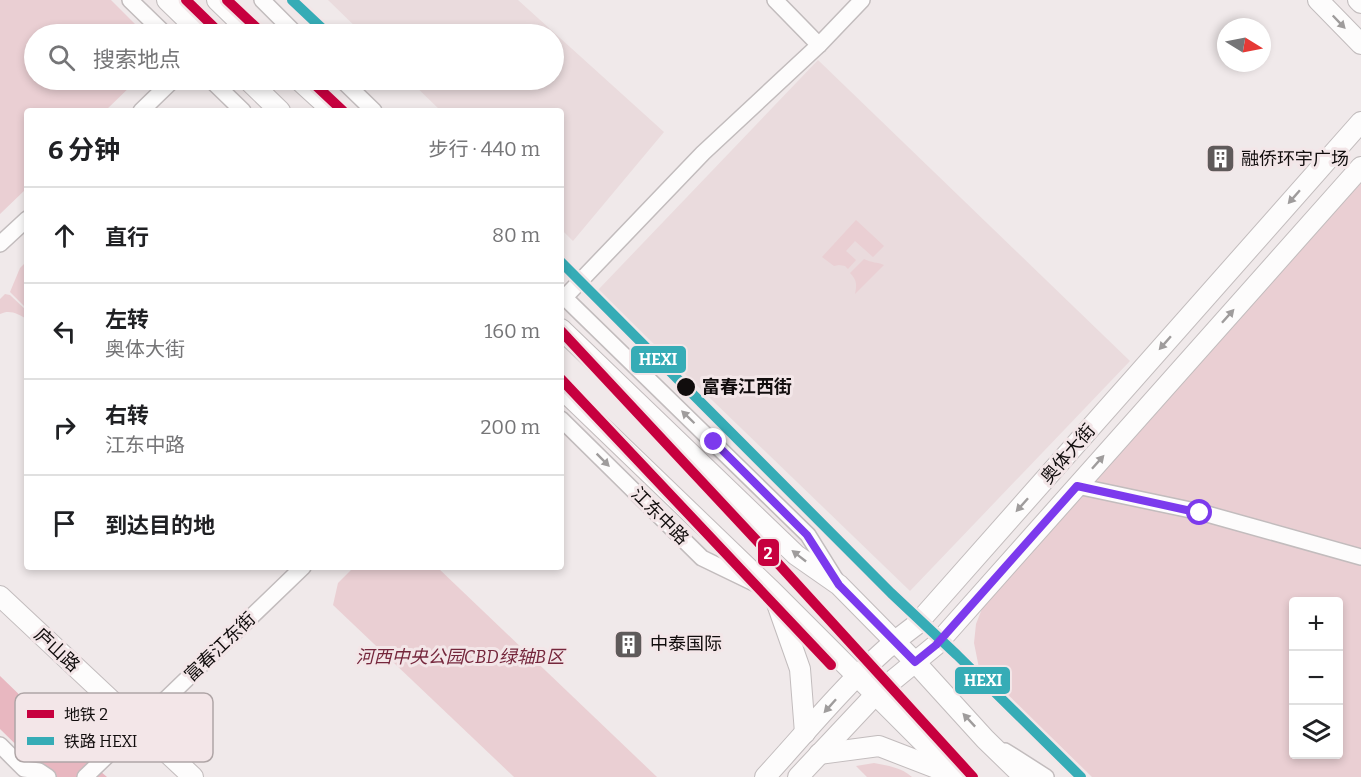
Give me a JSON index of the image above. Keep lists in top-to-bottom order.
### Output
{
  "streets": {
    "main road": ["奥体大街", "江东中路", "庐山路"],
    "street": ["富春江东街"]
  },
  "crossings": [
    ["奥体大街", "江东中路"]
  ],
  "parks": ["河西中央公园CBD绿轴B区"],
  "places": {
    "building": ["融侨环宇广场", "中泰国际"],
    "other": ["富春江西街"]
  },
  "lines": ["metro line 2", "rail line HEXI"],
  "legend": ["地铁 2", "铁路 HEXI"],
  "north": "right",
  "page": {
    "search": "搜索地点",
    "heading": ["6 分钟", "步行 · 440 m"],
    "list": [
      ["直行", "80 m"],
      ["左转", "奥体大街", "160 m"],
      ["右转", "江东中路", "200 m"],
      "到达目的地"
    ],
    "map_buttons": ["+", "−"]
  }
}
